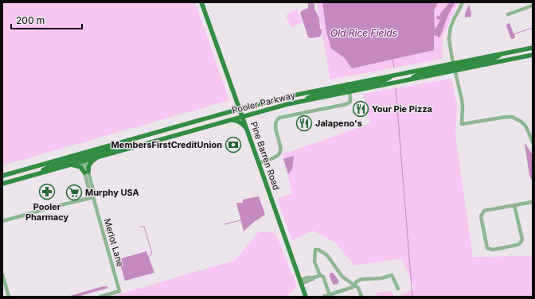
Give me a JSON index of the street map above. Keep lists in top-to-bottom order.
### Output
{
  "streets": {
    "main road": ["Pooler Parkway", "Pine Barren Road"],
    "street": ["Merlot Lane"]
  },
  "crossings": [
    ["Pooler Parkway", "Pine Barren Road"],
    ["Pooler Parkway", "Merlot Lane"]
  ],
  "water": ["Old Rice Fields"],
  "places": {
    "restaurant": ["Your Pie Pizza", "Jalapeno's"],
    "bank": ["MembersFirstCreditUnion"],
    "pharmacy": ["Pooler Pharmacy"],
    "supermarket": ["Murphy USA"]
  },
  "scale_bar": "200 m"
}
